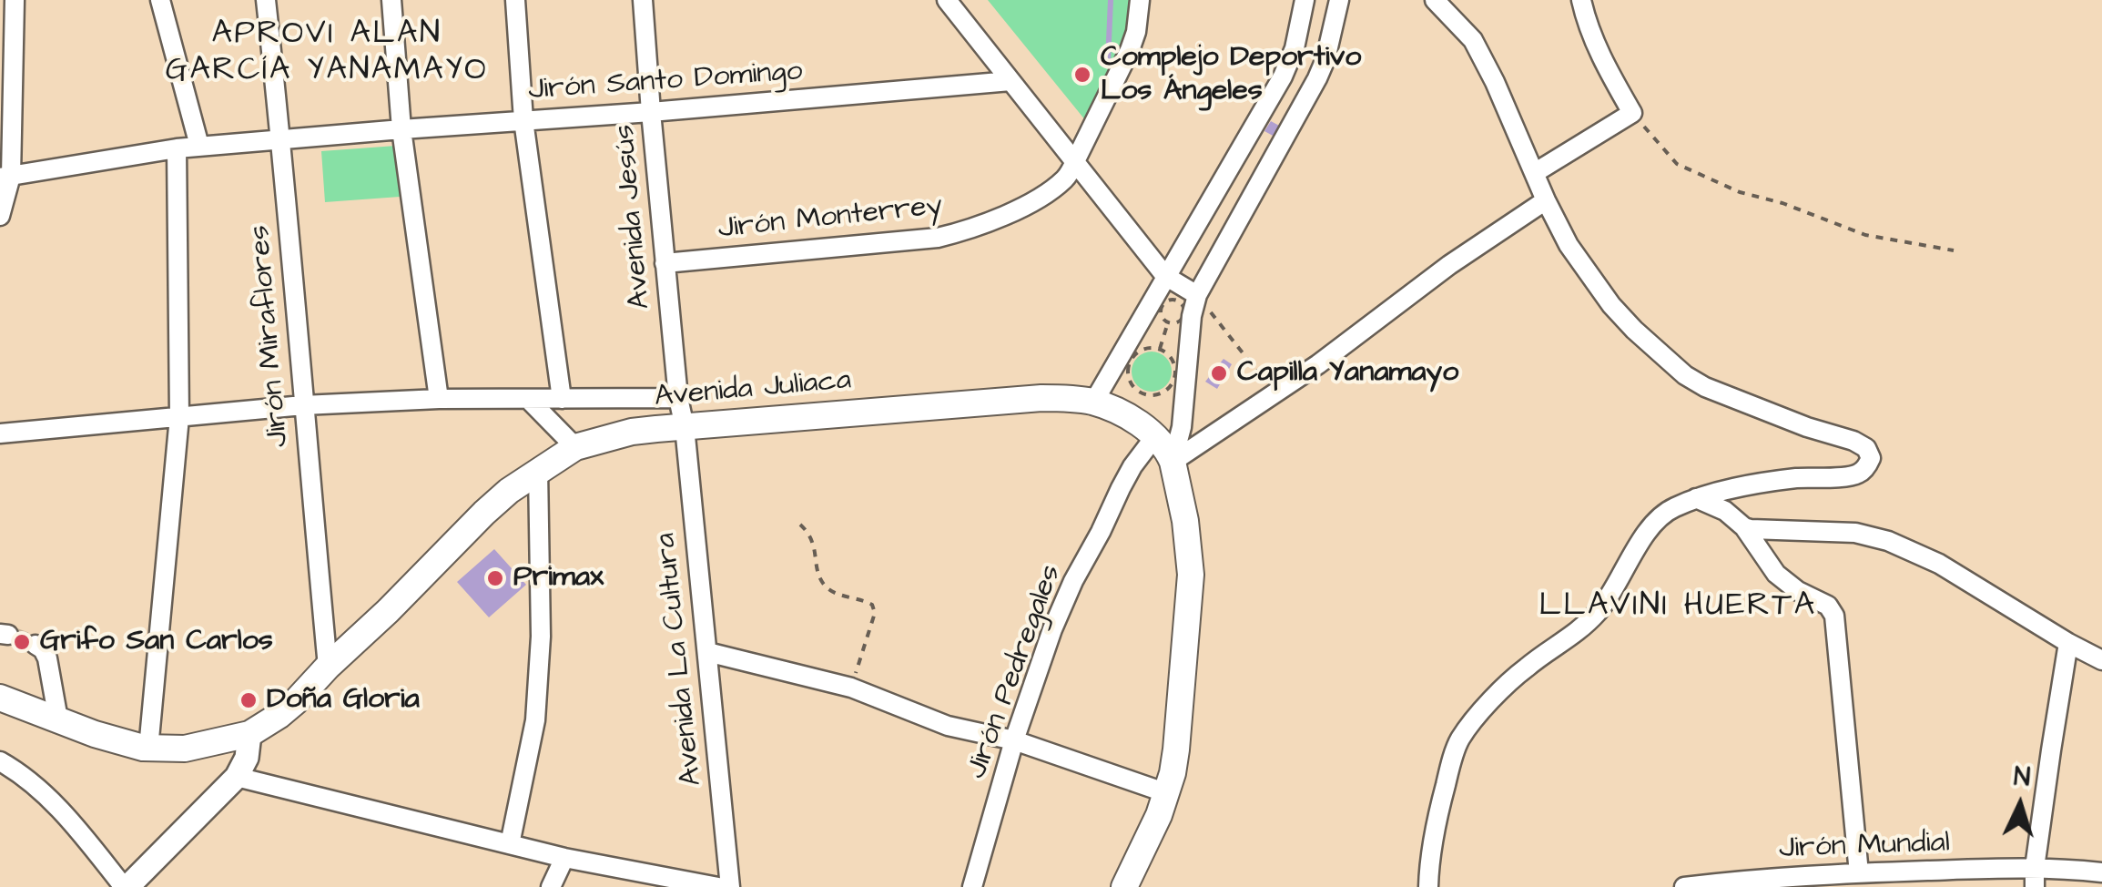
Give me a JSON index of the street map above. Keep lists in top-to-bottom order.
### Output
{
  "streets": {
    "highway": ["Avenida Juliaca"],
    "street": [
      "Jirón Santo Domingo",
      "Avenida Jesús",
      "Jirón Monterrey",
      "Jirón Miraflores",
      "Avenida La Cultura",
      "Jirón Pedregales",
      "Jirón Mundial"
    ]
  },
  "crossings": [
    ["Jirón Santo Domingo", "Avenida Jesús"],
    ["Jirón Santo Domingo", "Jirón Miraflores"],
    ["Avenida Jesús", "Jirón Monterrey"],
    ["Avenida Jesús", "Avenida Juliaca"],
    ["Avenida Jesús", "Avenida La Cultura"],
    ["Jirón Miraflores", "Avenida Juliaca"],
    ["Avenida Juliaca", "Avenida La Cultura"],
    ["Avenida Juliaca", "Jirón Pedregales"]
  ],
  "districts": ["APROVI ALAN GARCÍA YANAMAYO", "LLAVINI HUERTA"],
  "places": [
    "Complejo Deportivo Los Ángeles",
    "Capilla Yanamayo",
    "Primax",
    "Grifo San Carlos",
    "Doña Gloria"
  ],
  "north": "top"
}
